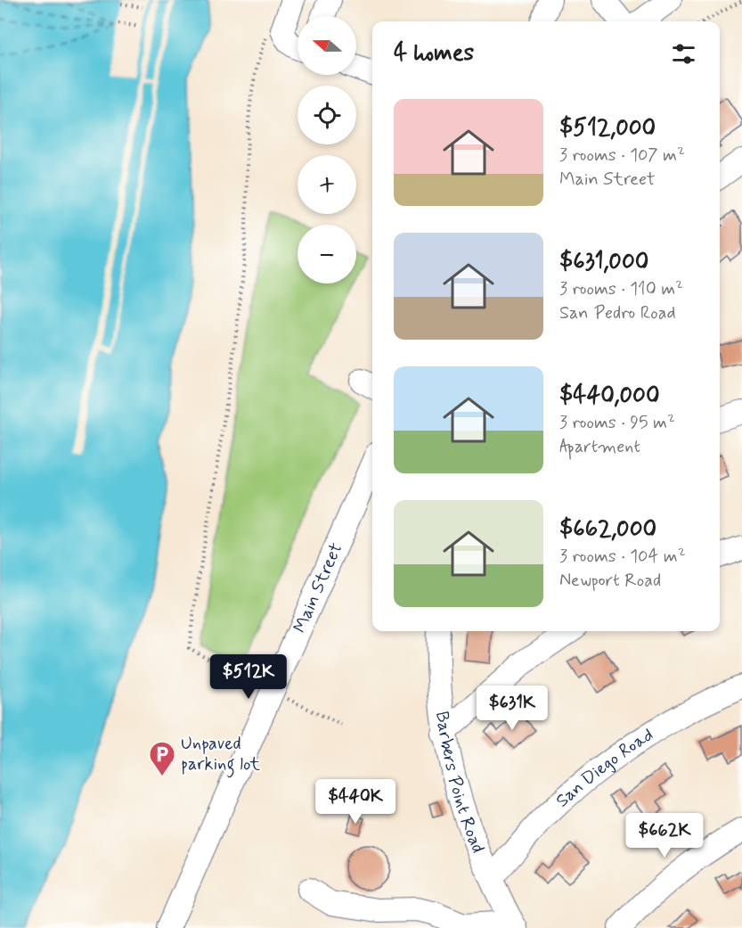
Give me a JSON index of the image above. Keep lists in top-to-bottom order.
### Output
{
  "streets": {
    "street": ["Main Street", "San Diego Road", "Barbers Point Road"]
  },
  "crossings": [
    ["San Diego Road", "Barbers Point Road"]
  ],
  "places": {
    "parking": ["Unpaved parking lot"]
  },
  "north": "left",
  "page": {
    "map_buttons": ["+", "−"],
    "heading": "4 homes",
    "list": [
      {
        "name": "$512,000",
        "note": "3 rooms · 107 m² · Main Street"
      },
      {
        "name": "$631,000",
        "note": "3 rooms · 110 m² · San Pedro Road"
      },
      {
        "name": "$440,000",
        "note": "3 rooms · 95 m² · Apartment"
      },
      {
        "name": "$662,000",
        "note": "3 rooms · 104 m² · Newport Road"
      }
    ],
    "price": [
      "$512K",
      "$631K",
      "$440K",
      "$662K"
    ]
  }
}
